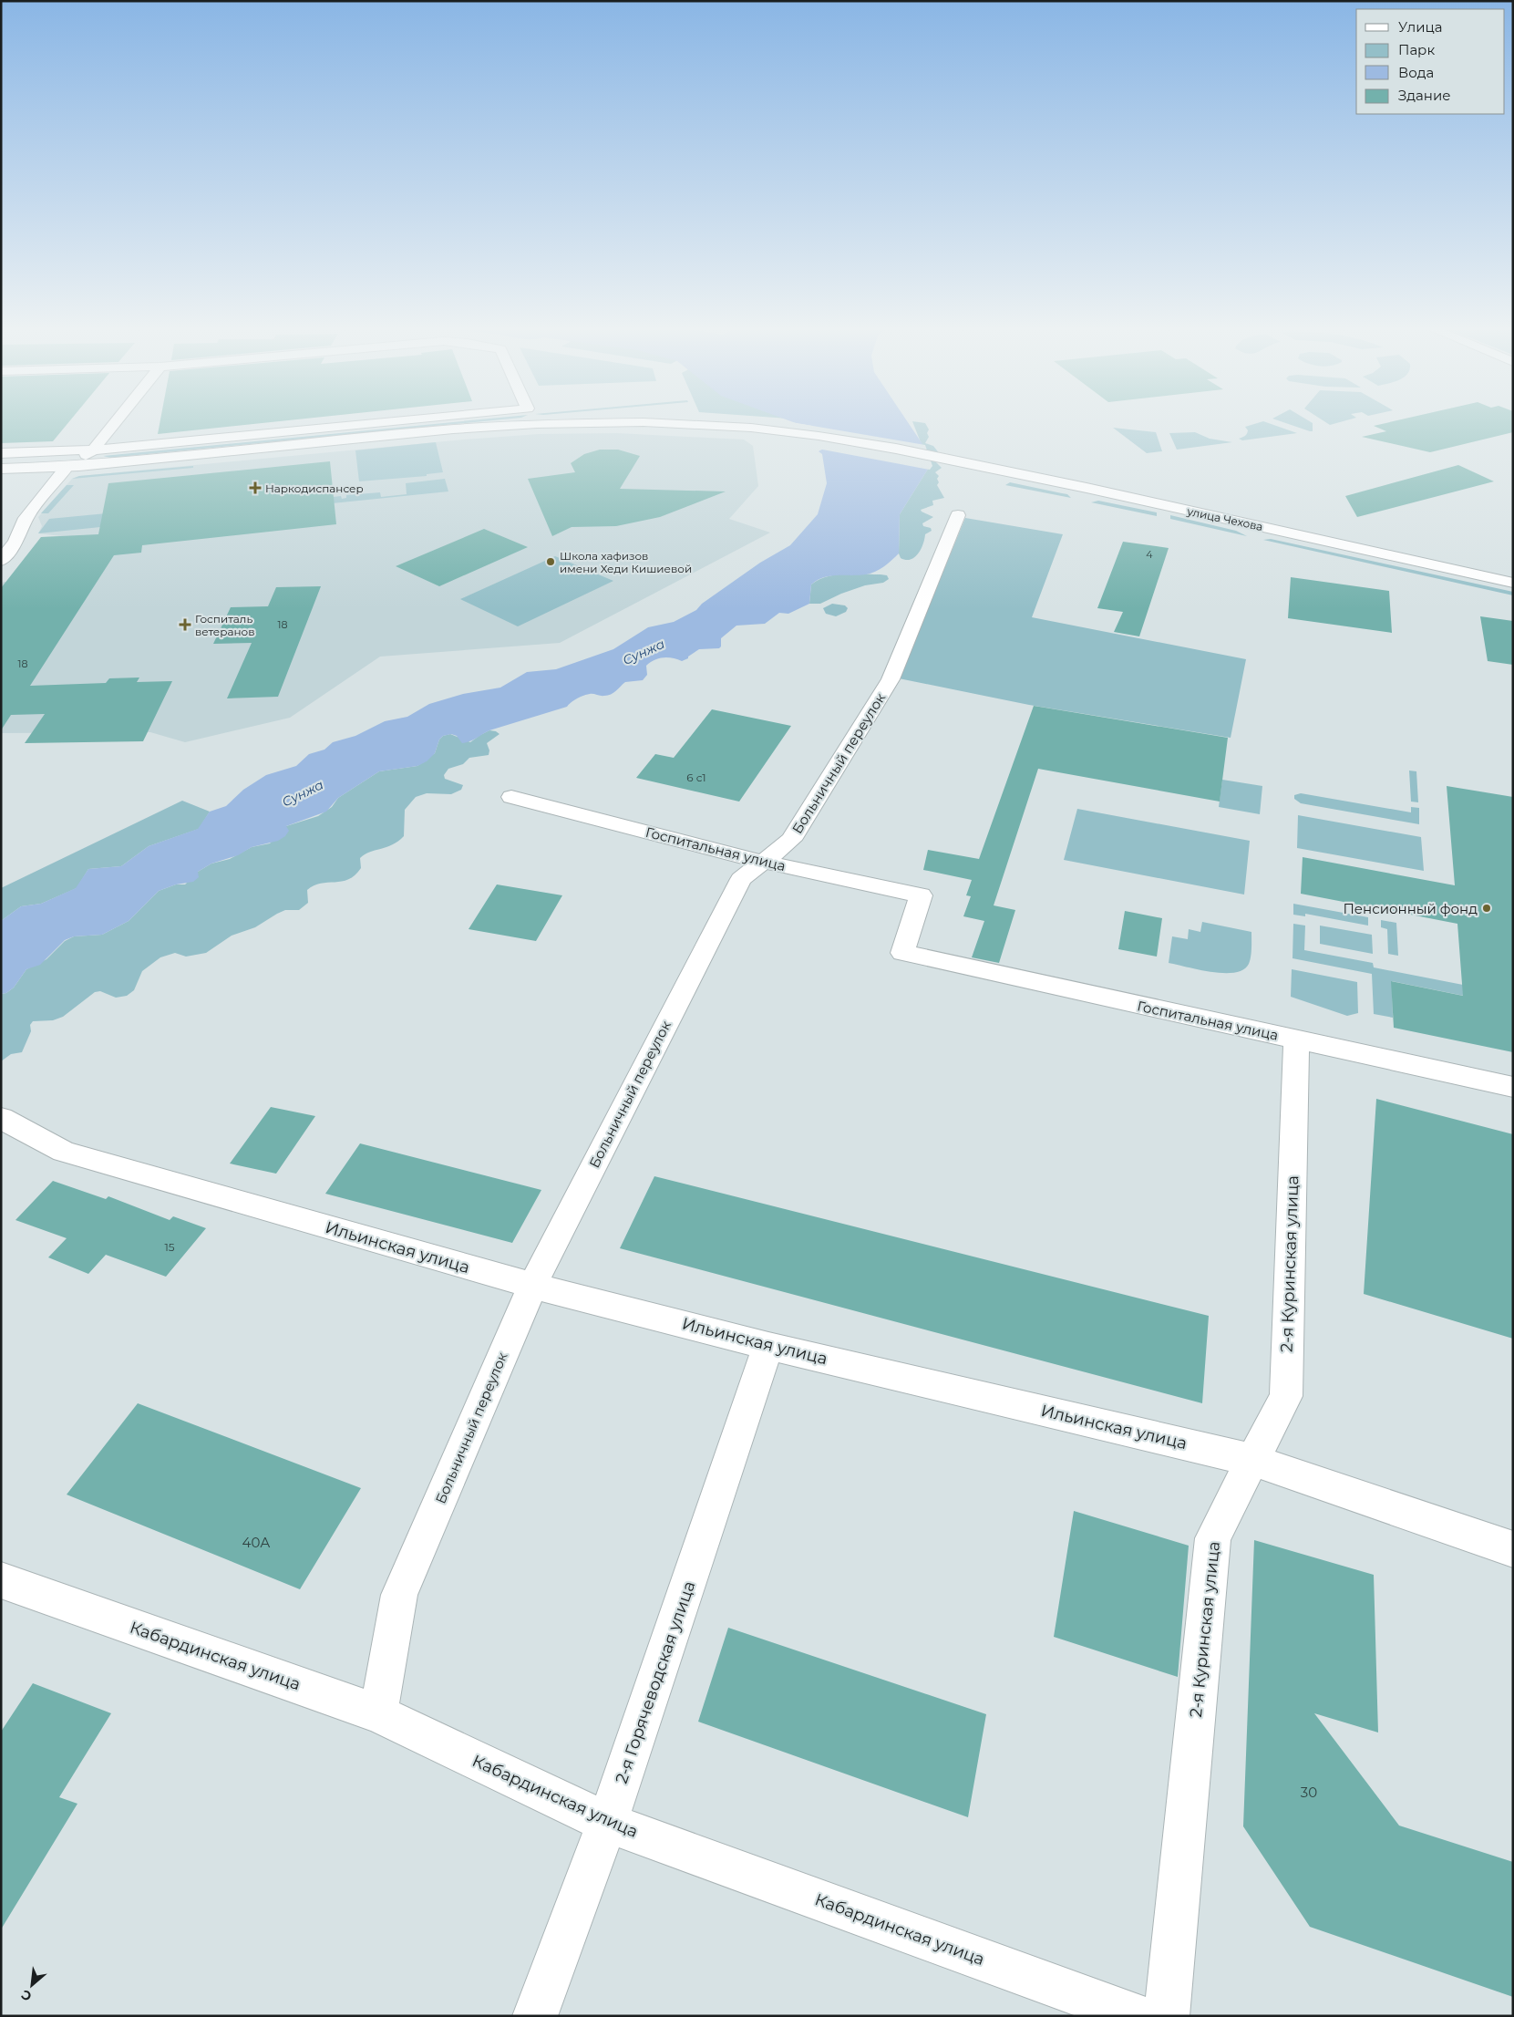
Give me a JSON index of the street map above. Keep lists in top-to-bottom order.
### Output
{
  "streets": {
    "street": [
      "улица Чехова",
      "Больничный переулок",
      "Госпитальная улица",
      "Ильинская улица",
      "2-я Куринская улица",
      "Кабардинская улица",
      "2-я Горячеводская улица"
    ]
  },
  "crossings": [
    ["Больничный переулок", "Госпитальная улица"],
    ["Больничный переулок", "Ильинская улица"],
    ["Больничный переулок", "Кабардинская улица"],
    ["Госпитальная улица", "2-я Куринская улица"],
    ["Ильинская улица", "2-я Куринская улица"],
    ["Ильинская улица", "2-я Горячеводская улица"],
    ["Кабардинская улица", "2-я Горячеводская улица"]
  ],
  "water": ["Сунжа"],
  "places": {
    "health": ["Наркодиспансер", "Госпиталь ветеранов"],
    "other": ["Школа хафизов имени Хеди Кишиевой", "Пенсионный фонд"]
  },
  "house_numbers": [
    "4",
    "18",
    "18",
    "6 с1",
    "15",
    "40А",
    "30"
  ],
  "legend": [
    "Улица",
    "Парк",
    "Вода",
    "Здание"
  ],
  "north": "bottom left"
}
